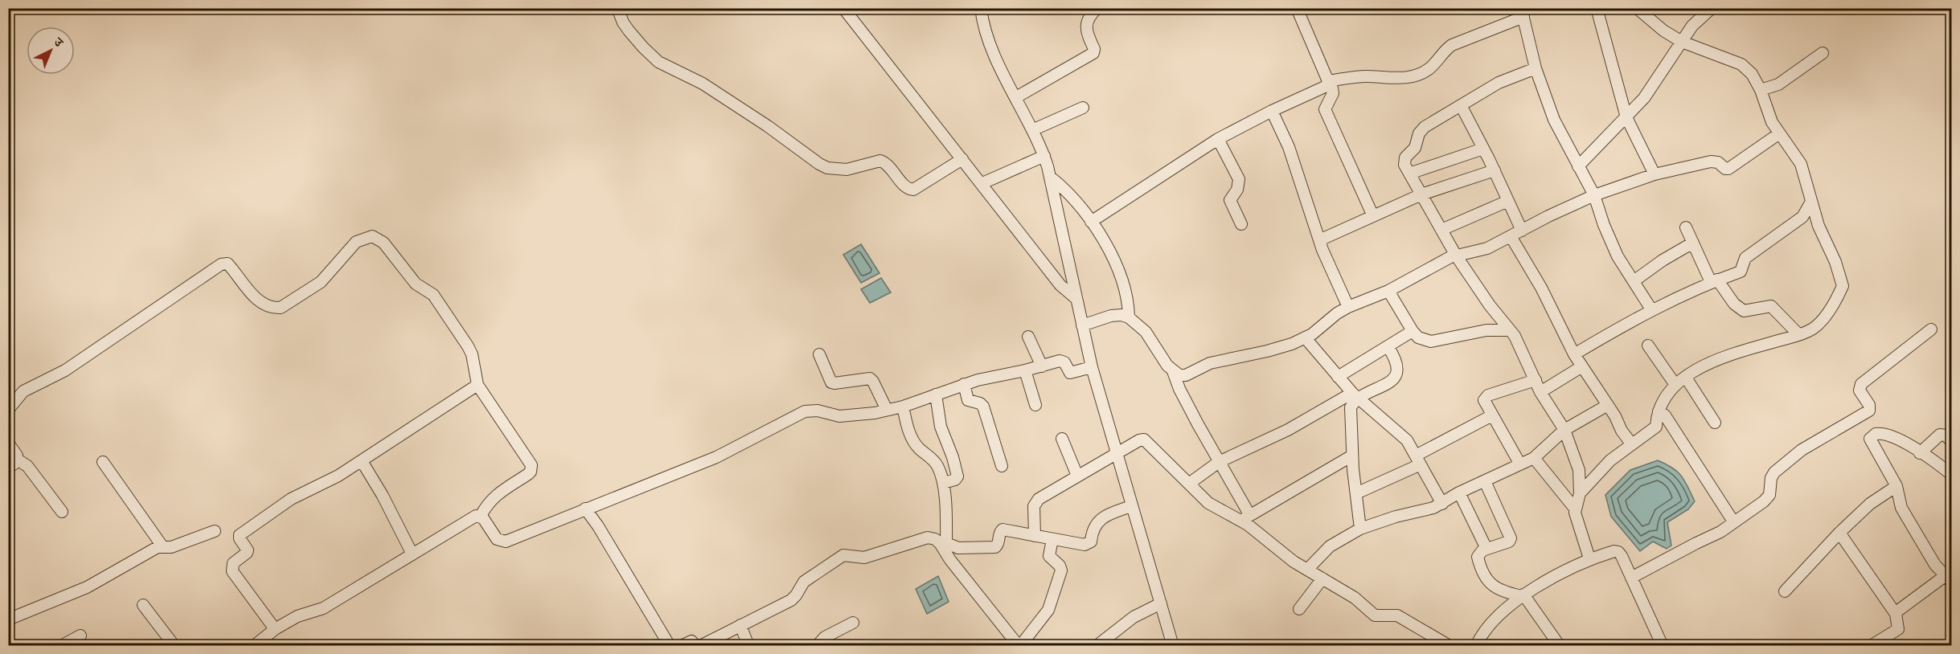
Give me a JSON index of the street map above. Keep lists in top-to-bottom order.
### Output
{
  "north": "top right"
}
